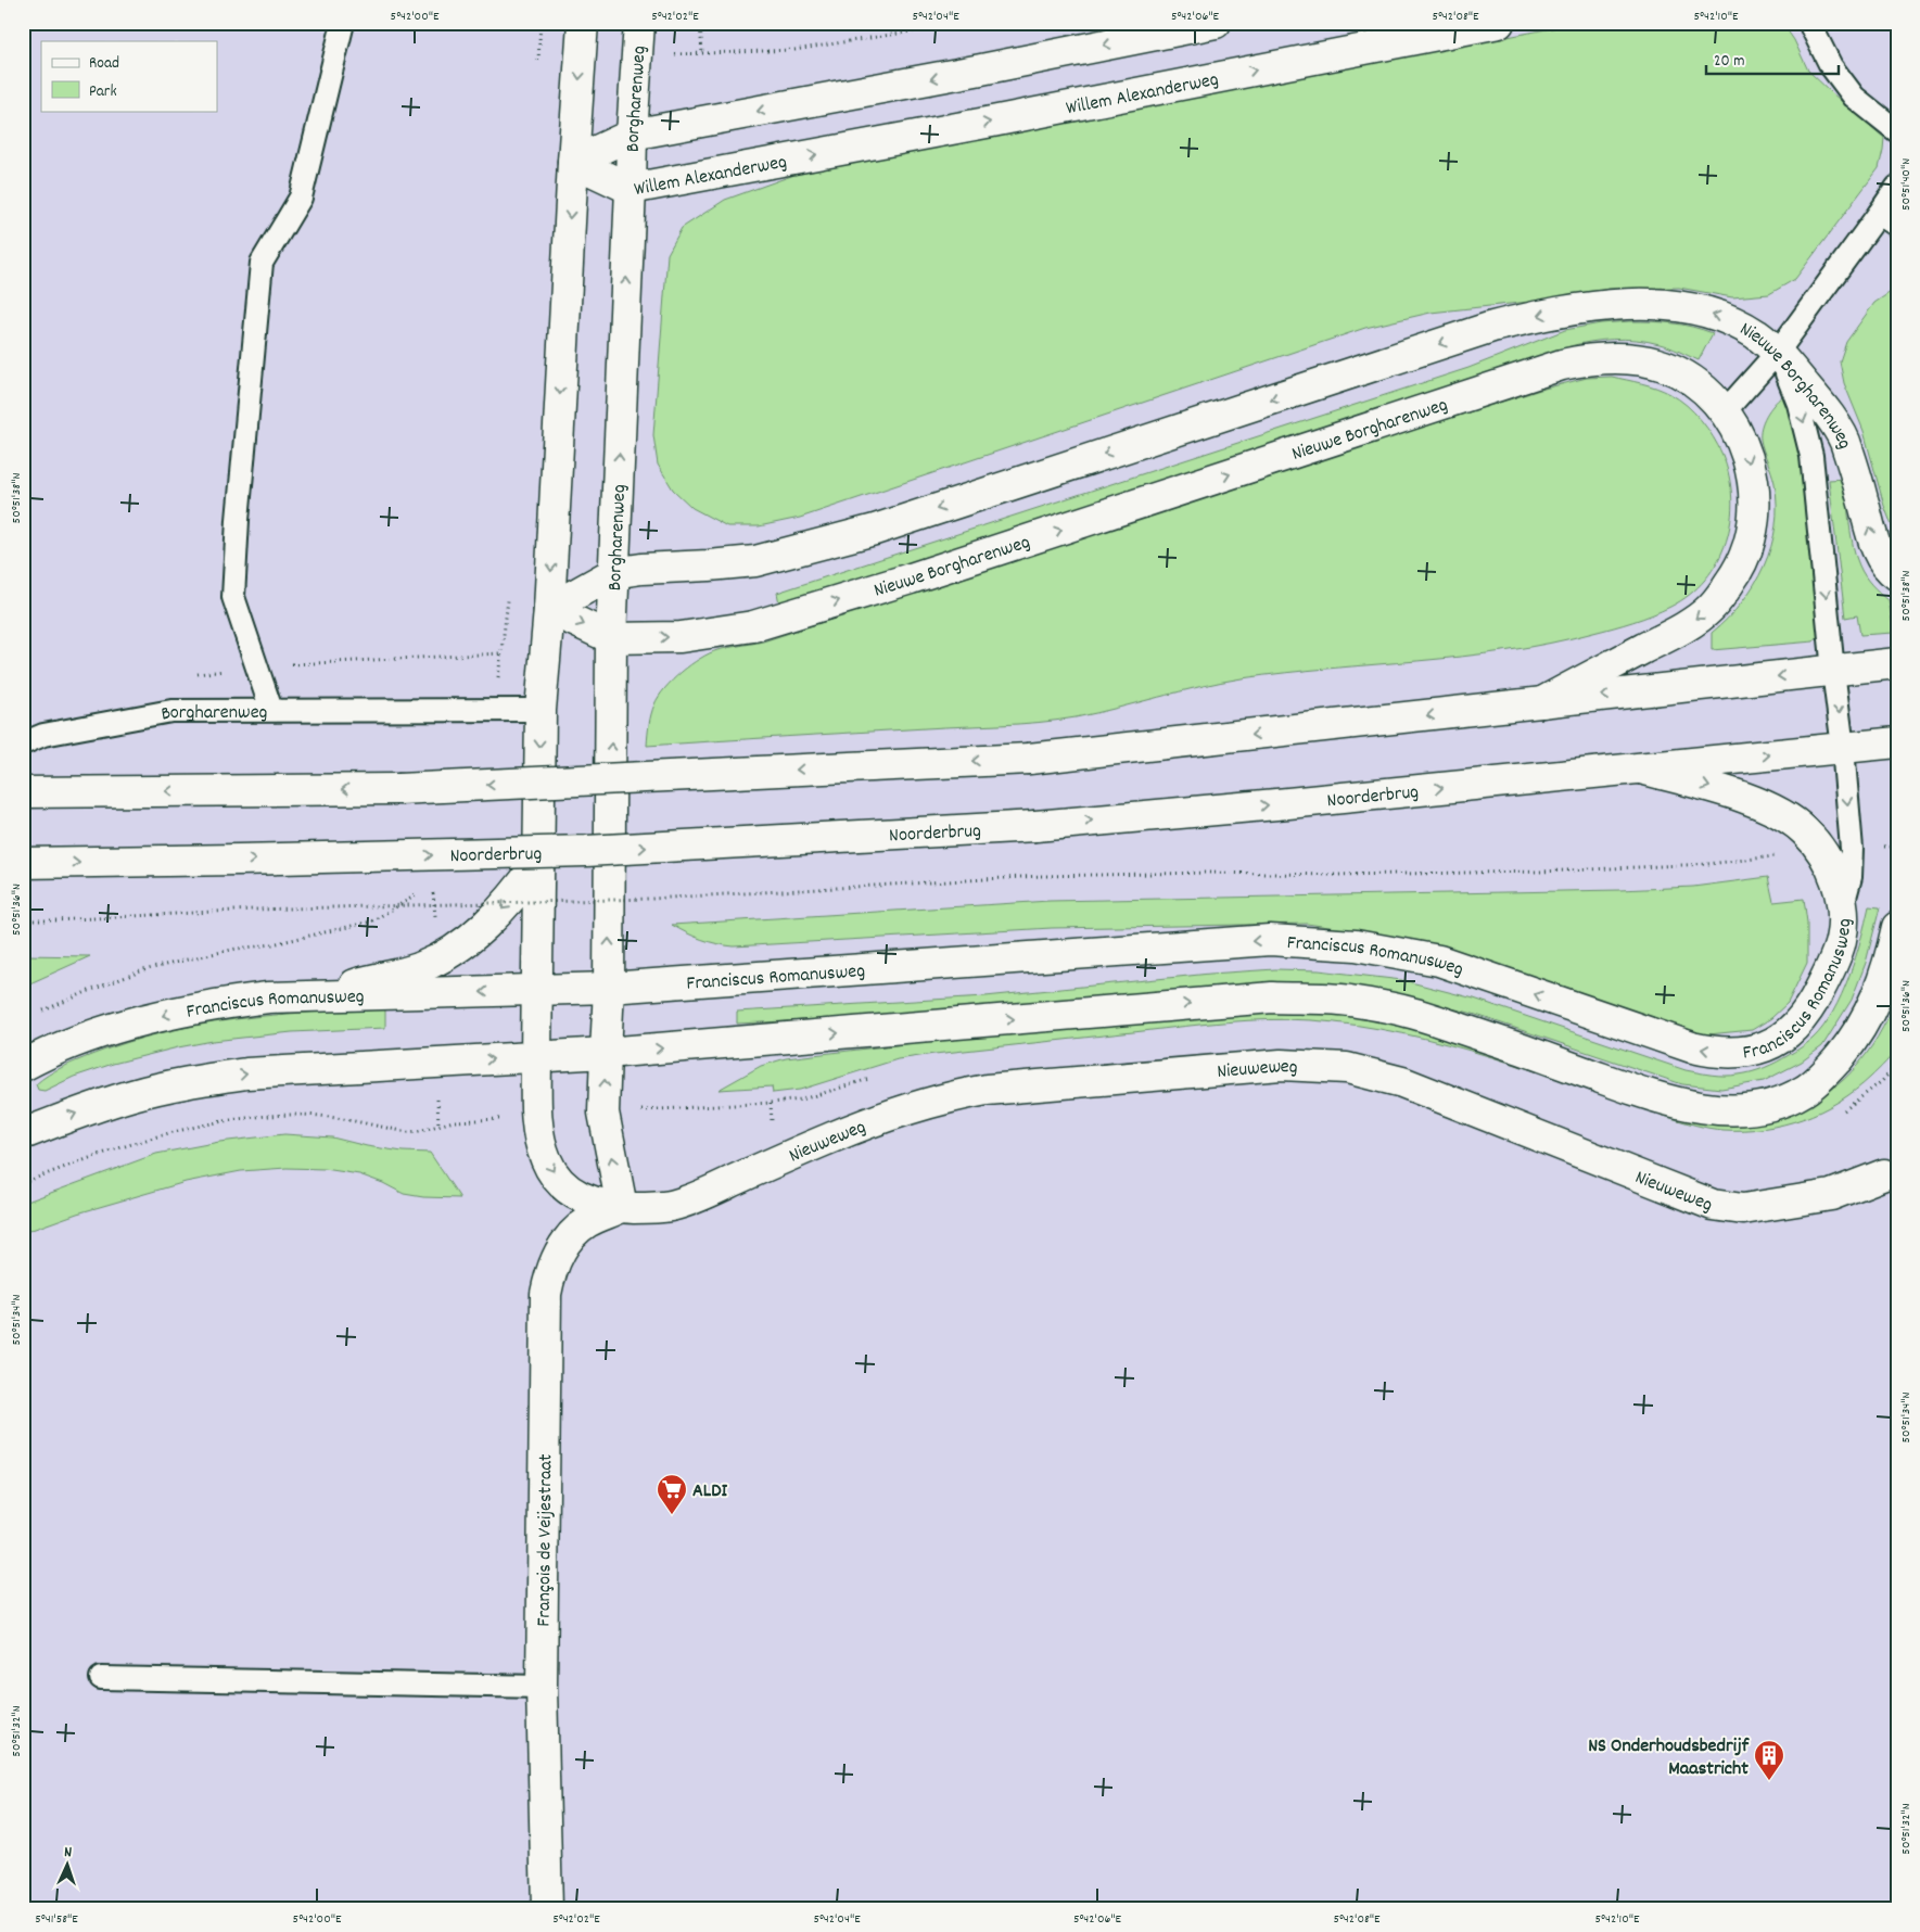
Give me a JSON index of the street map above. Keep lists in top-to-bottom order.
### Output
{
  "streets": {
    "street": [
      "Willem Alexanderweg",
      "Borgharenweg",
      "Nieuwe Borgharenweg",
      "Noorderbrug",
      "Franciscus Romanusweg",
      "Nieuweweg",
      "François de Veijestraat"
    ]
  },
  "crossings": [
    ["Willem Alexanderweg", "Borgharenweg"],
    ["Borgharenweg", "Nieuwe Borgharenweg"],
    ["Borgharenweg", "Franciscus Romanusweg"],
    ["Noorderbrug", "Franciscus Romanusweg"],
    ["Nieuweweg", "François de Veijestraat"]
  ],
  "one_way": ["Borgharenweg"],
  "places": {
    "supermarket": ["ALDI"],
    "building": ["NS Onderhoudsbedrijf Maastricht"]
  },
  "legend": ["Road", "Park"],
  "scale_bar": "20 m",
  "north": "top",
  "coordinates": [
    "5°42'00\"E",
    "5°42'02\"E",
    "5°42'04\"E",
    "5°42'06\"E",
    "5°42'08\"E",
    "5°42'10\"E",
    "50°51'40\"N",
    "50°51'38\"N",
    "50°51'36\"N",
    "50°51'34\"N",
    "50°51'32\"N",
    "5°41'58\"E"
  ]
}
